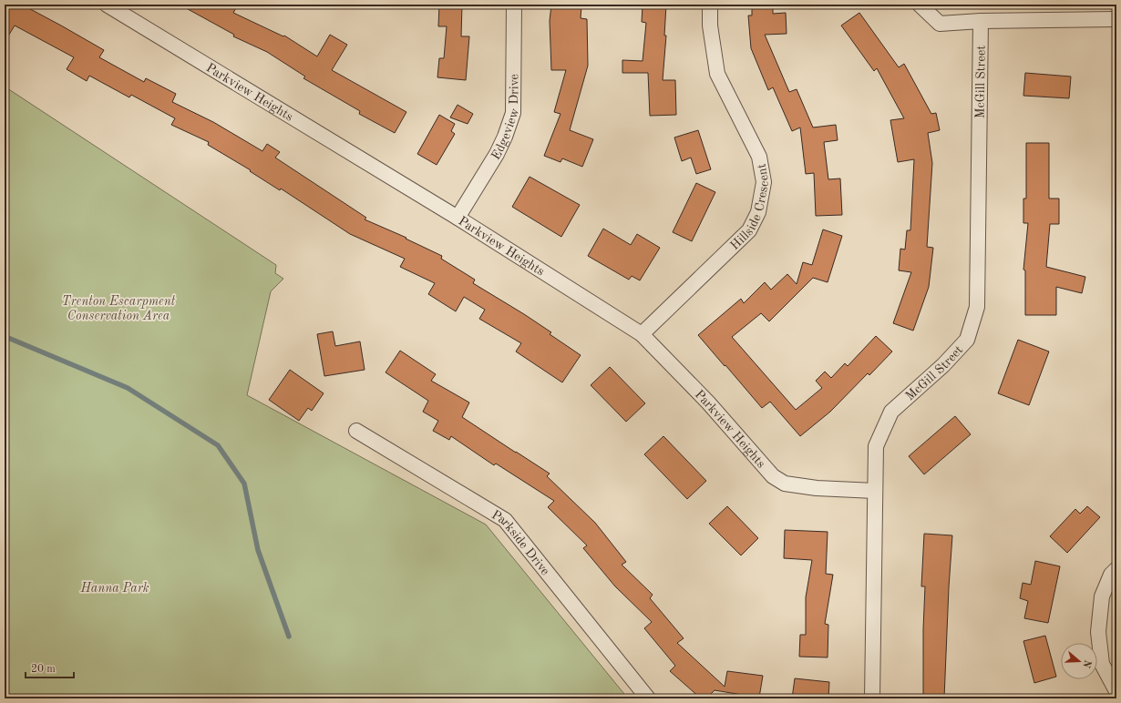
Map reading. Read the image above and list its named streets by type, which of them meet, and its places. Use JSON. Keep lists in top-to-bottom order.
{
  "streets": {
    "street": [
      "McGill Street",
      "Parkview Heights",
      "Edgeview Drive",
      "Hillside Crescent",
      "Parkside Drive"
    ]
  },
  "crossings": [
    ["McGill Street", "Parkview Heights"],
    ["Parkview Heights", "Edgeview Drive"],
    ["Parkview Heights", "Hillside Crescent"]
  ],
  "parks": ["Trenton Escarpment Conservation Area", "Hanna Park"],
  "scale_bar": "20 m",
  "north": "right"
}
